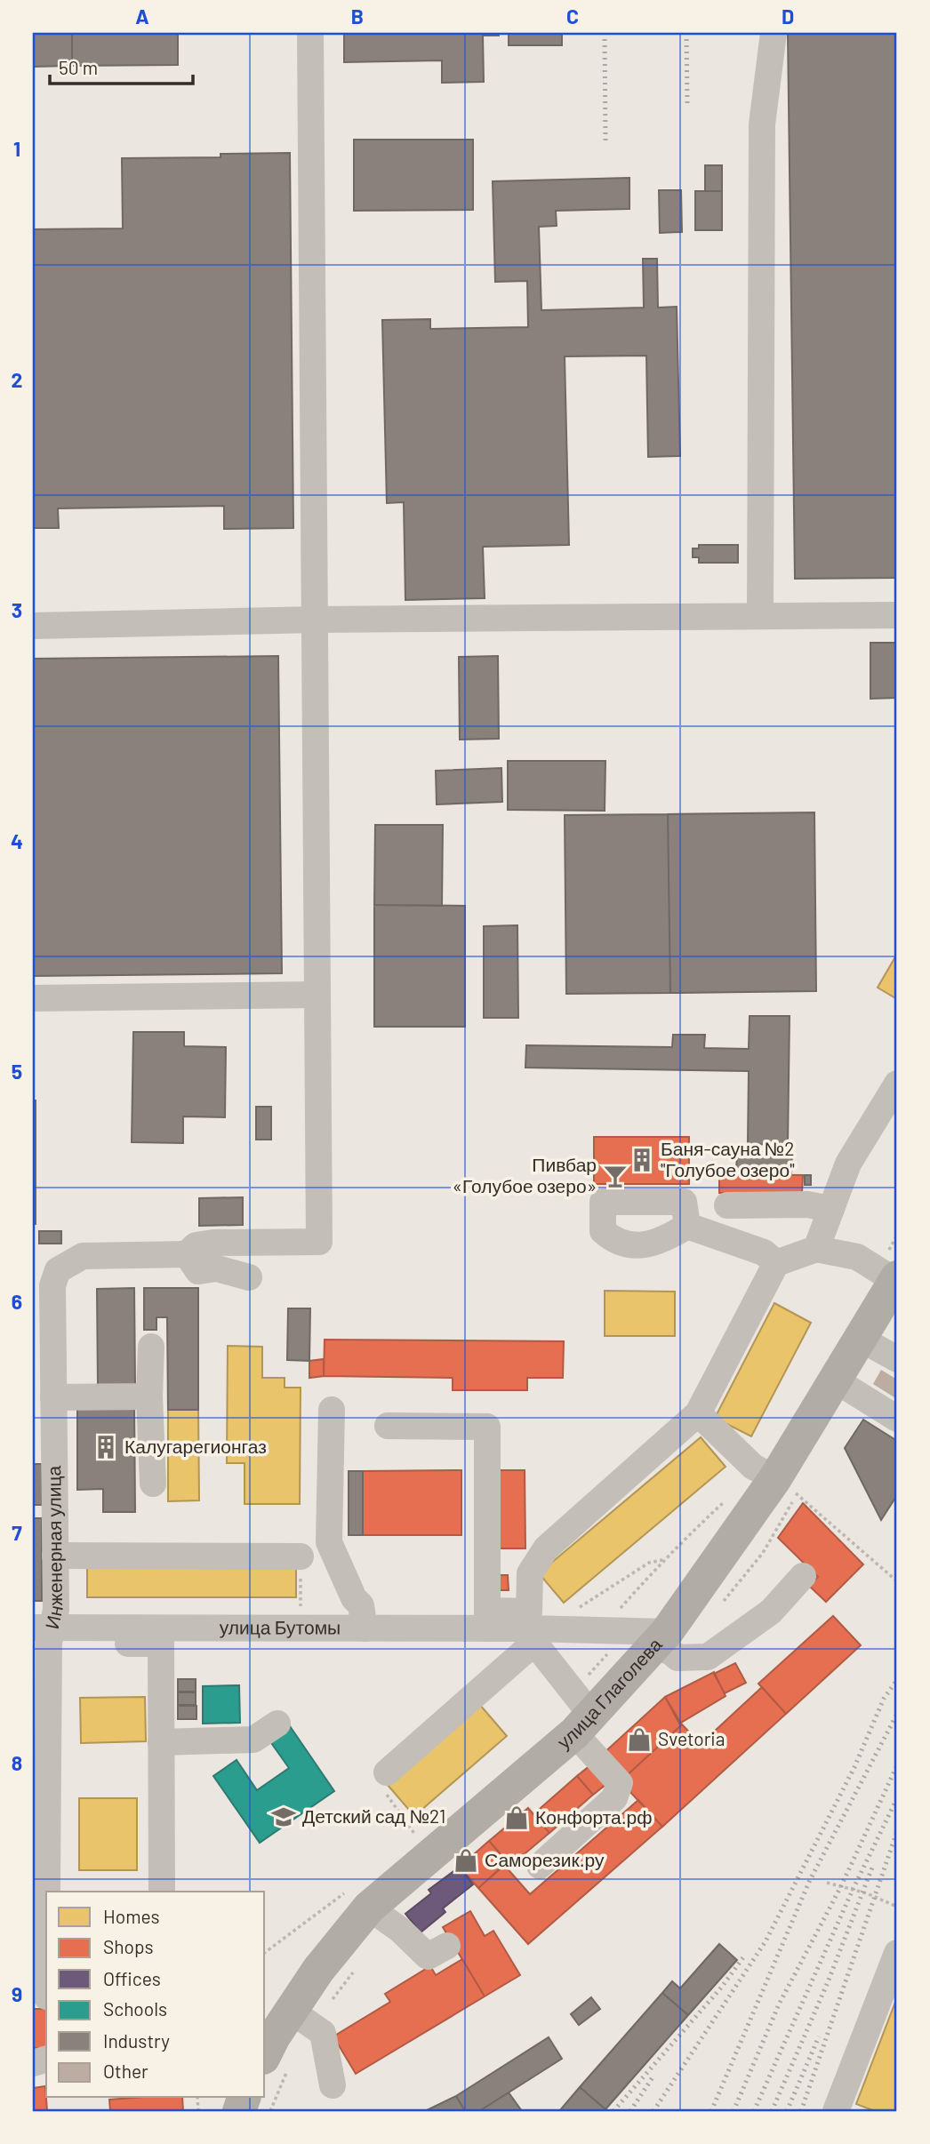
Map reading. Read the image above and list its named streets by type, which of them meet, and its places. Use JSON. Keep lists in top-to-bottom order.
{
  "streets": {
    "main road": ["улица Глаголева"],
    "street": ["Инженерная улица", "улица Бутомы"]
  },
  "crossings": [
    ["Инженерная улица", "улица Бутомы"],
    ["улица Бутомы", "улица Глаголева"]
  ],
  "places": {
    "building": ["Баня-сауна №2 \"Голубое озеро\"", "Калугарегионгаз"],
    "bar": ["Пивбар «Голубое озеро»"],
    "shop": ["Svetoria", "Конфорта.рф", "Саморезик.ру"],
    "school or university": ["Детский сад №21"]
  },
  "legend": [
    "Homes",
    "Shops",
    "Offices",
    "Schools",
    "Industry",
    "Other"
  ],
  "scale_bar": "50 m",
  "grid": {
    "columns": [
      "A",
      "B",
      "C",
      "D"
    ],
    "rows": [
      "1",
      "2",
      "3",
      "4",
      "5",
      "6",
      "7",
      "8",
      "9"
    ]
  }
}
